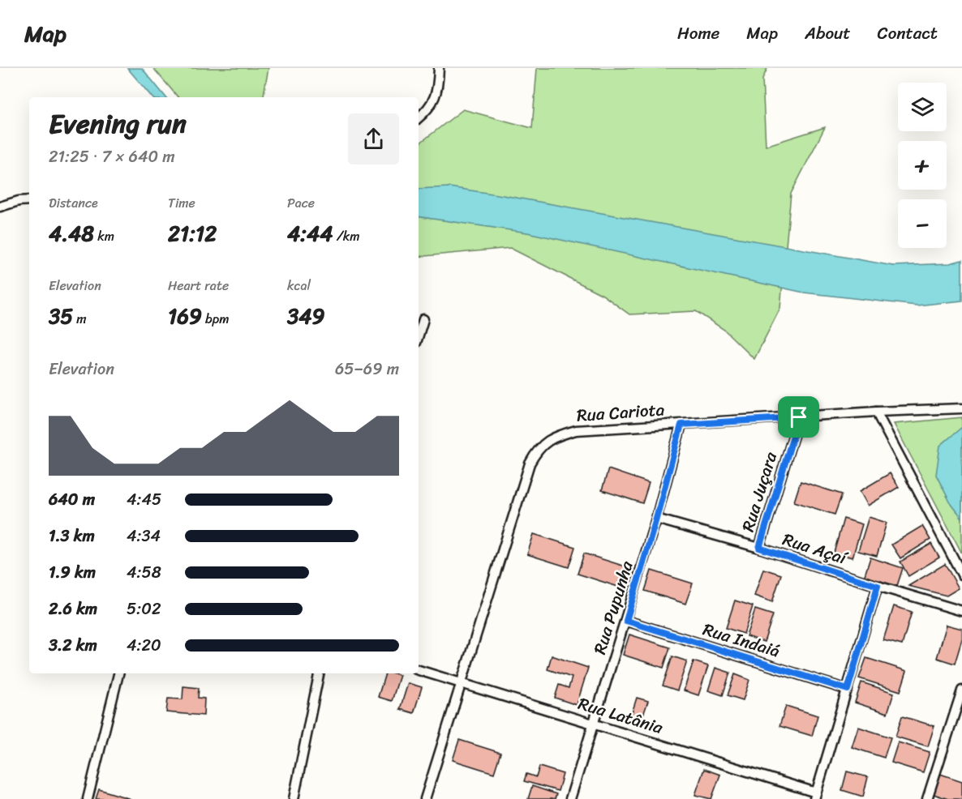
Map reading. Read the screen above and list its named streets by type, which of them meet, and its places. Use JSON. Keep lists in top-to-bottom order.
{
  "streets": {
    "street": [
      "Rua Cariota",
      "Rua Juçara",
      "Rua Açaí",
      "Rua Pupunha",
      "Rua Indaiá",
      "Rua Latânia"
    ]
  },
  "crossings": [
    ["Rua Cariota", "Rua Juçara"],
    ["Rua Cariota", "Rua Pupunha"],
    ["Rua Cariota", "Rua Latânia"],
    ["Rua Juçara", "Rua Açaí"],
    ["Rua Açaí", "Rua Pupunha"],
    ["Rua Pupunha", "Rua Indaiá"],
    ["Rua Pupunha", "Rua Latânia"]
  ],
  "page": {
    "header": "Map",
    "nav": [
      "Home",
      "Map",
      "About",
      "Contact"
    ],
    "map_buttons": ["+", "−"],
    "heading": ["Evening run", "21:25 · 7 × 640 m"],
    "stats": [
      ["Distance", "4.48 km"],
      ["Time", "21:12"],
      ["Pace", "4:44 /km"],
      ["Elevation", "35 m"],
      ["Heart rate", "169 bpm"],
      ["kcal", "349"]
    ],
    "chart": ["Elevation", "65–69 m"],
    "list": [
      {
        "name": "640 m",
        "note": "4:45"
      },
      {
        "name": "1.3 km",
        "note": "4:34"
      },
      {
        "name": "1.9 km",
        "note": "4:58"
      },
      {
        "name": "2.6 km",
        "note": "5:02"
      },
      {
        "name": "3.2 km",
        "note": "4:20"
      }
    ]
  }
}
